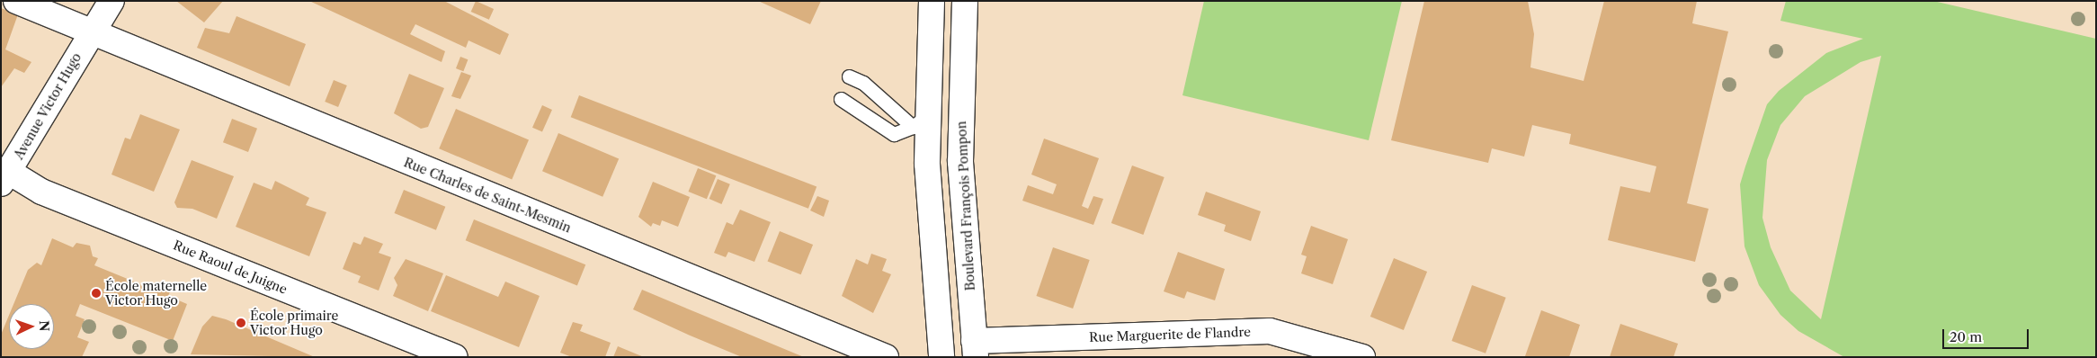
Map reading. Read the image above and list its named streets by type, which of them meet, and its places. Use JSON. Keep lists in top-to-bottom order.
{
  "streets": {
    "street": [
      "Avenue Victor Hugo",
      "Rue Charles de Saint-Mesmin",
      "Boulevard François Pompon",
      "Rue Raoul de Juigne",
      "Rue Marguerite de Flandre"
    ]
  },
  "crossings": [
    ["Avenue Victor Hugo", "Rue Charles de Saint-Mesmin"],
    ["Avenue Victor Hugo", "Rue Raoul de Juigne"],
    ["Boulevard François Pompon", "Rue Marguerite de Flandre"]
  ],
  "places": ["École maternelle Victor Hugo", "École primaire Victor Hugo"],
  "scale_bar": "20 m",
  "north": "right"
}
